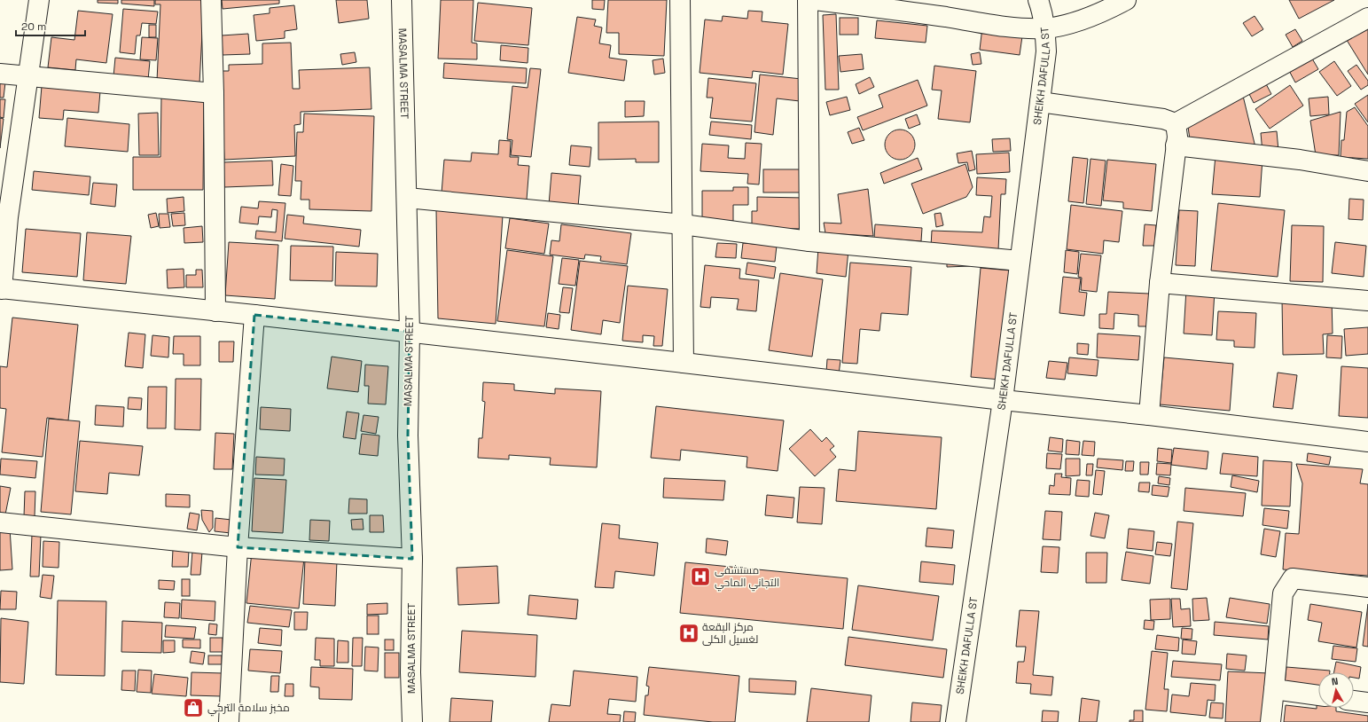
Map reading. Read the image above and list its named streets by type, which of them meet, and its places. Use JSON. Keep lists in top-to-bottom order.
{
  "streets": {
    "street": ["MASALMA STREET", "SHEIKH DAFULLA ST"]
  },
  "places": {
    "hospital": ["مستشفى التجاني الماحي", "مركز البقعة لغسيل الكلى"],
    "shop": ["مخبز سلامة التركي"]
  },
  "scale_bar": "20 m",
  "north": "top"
}
